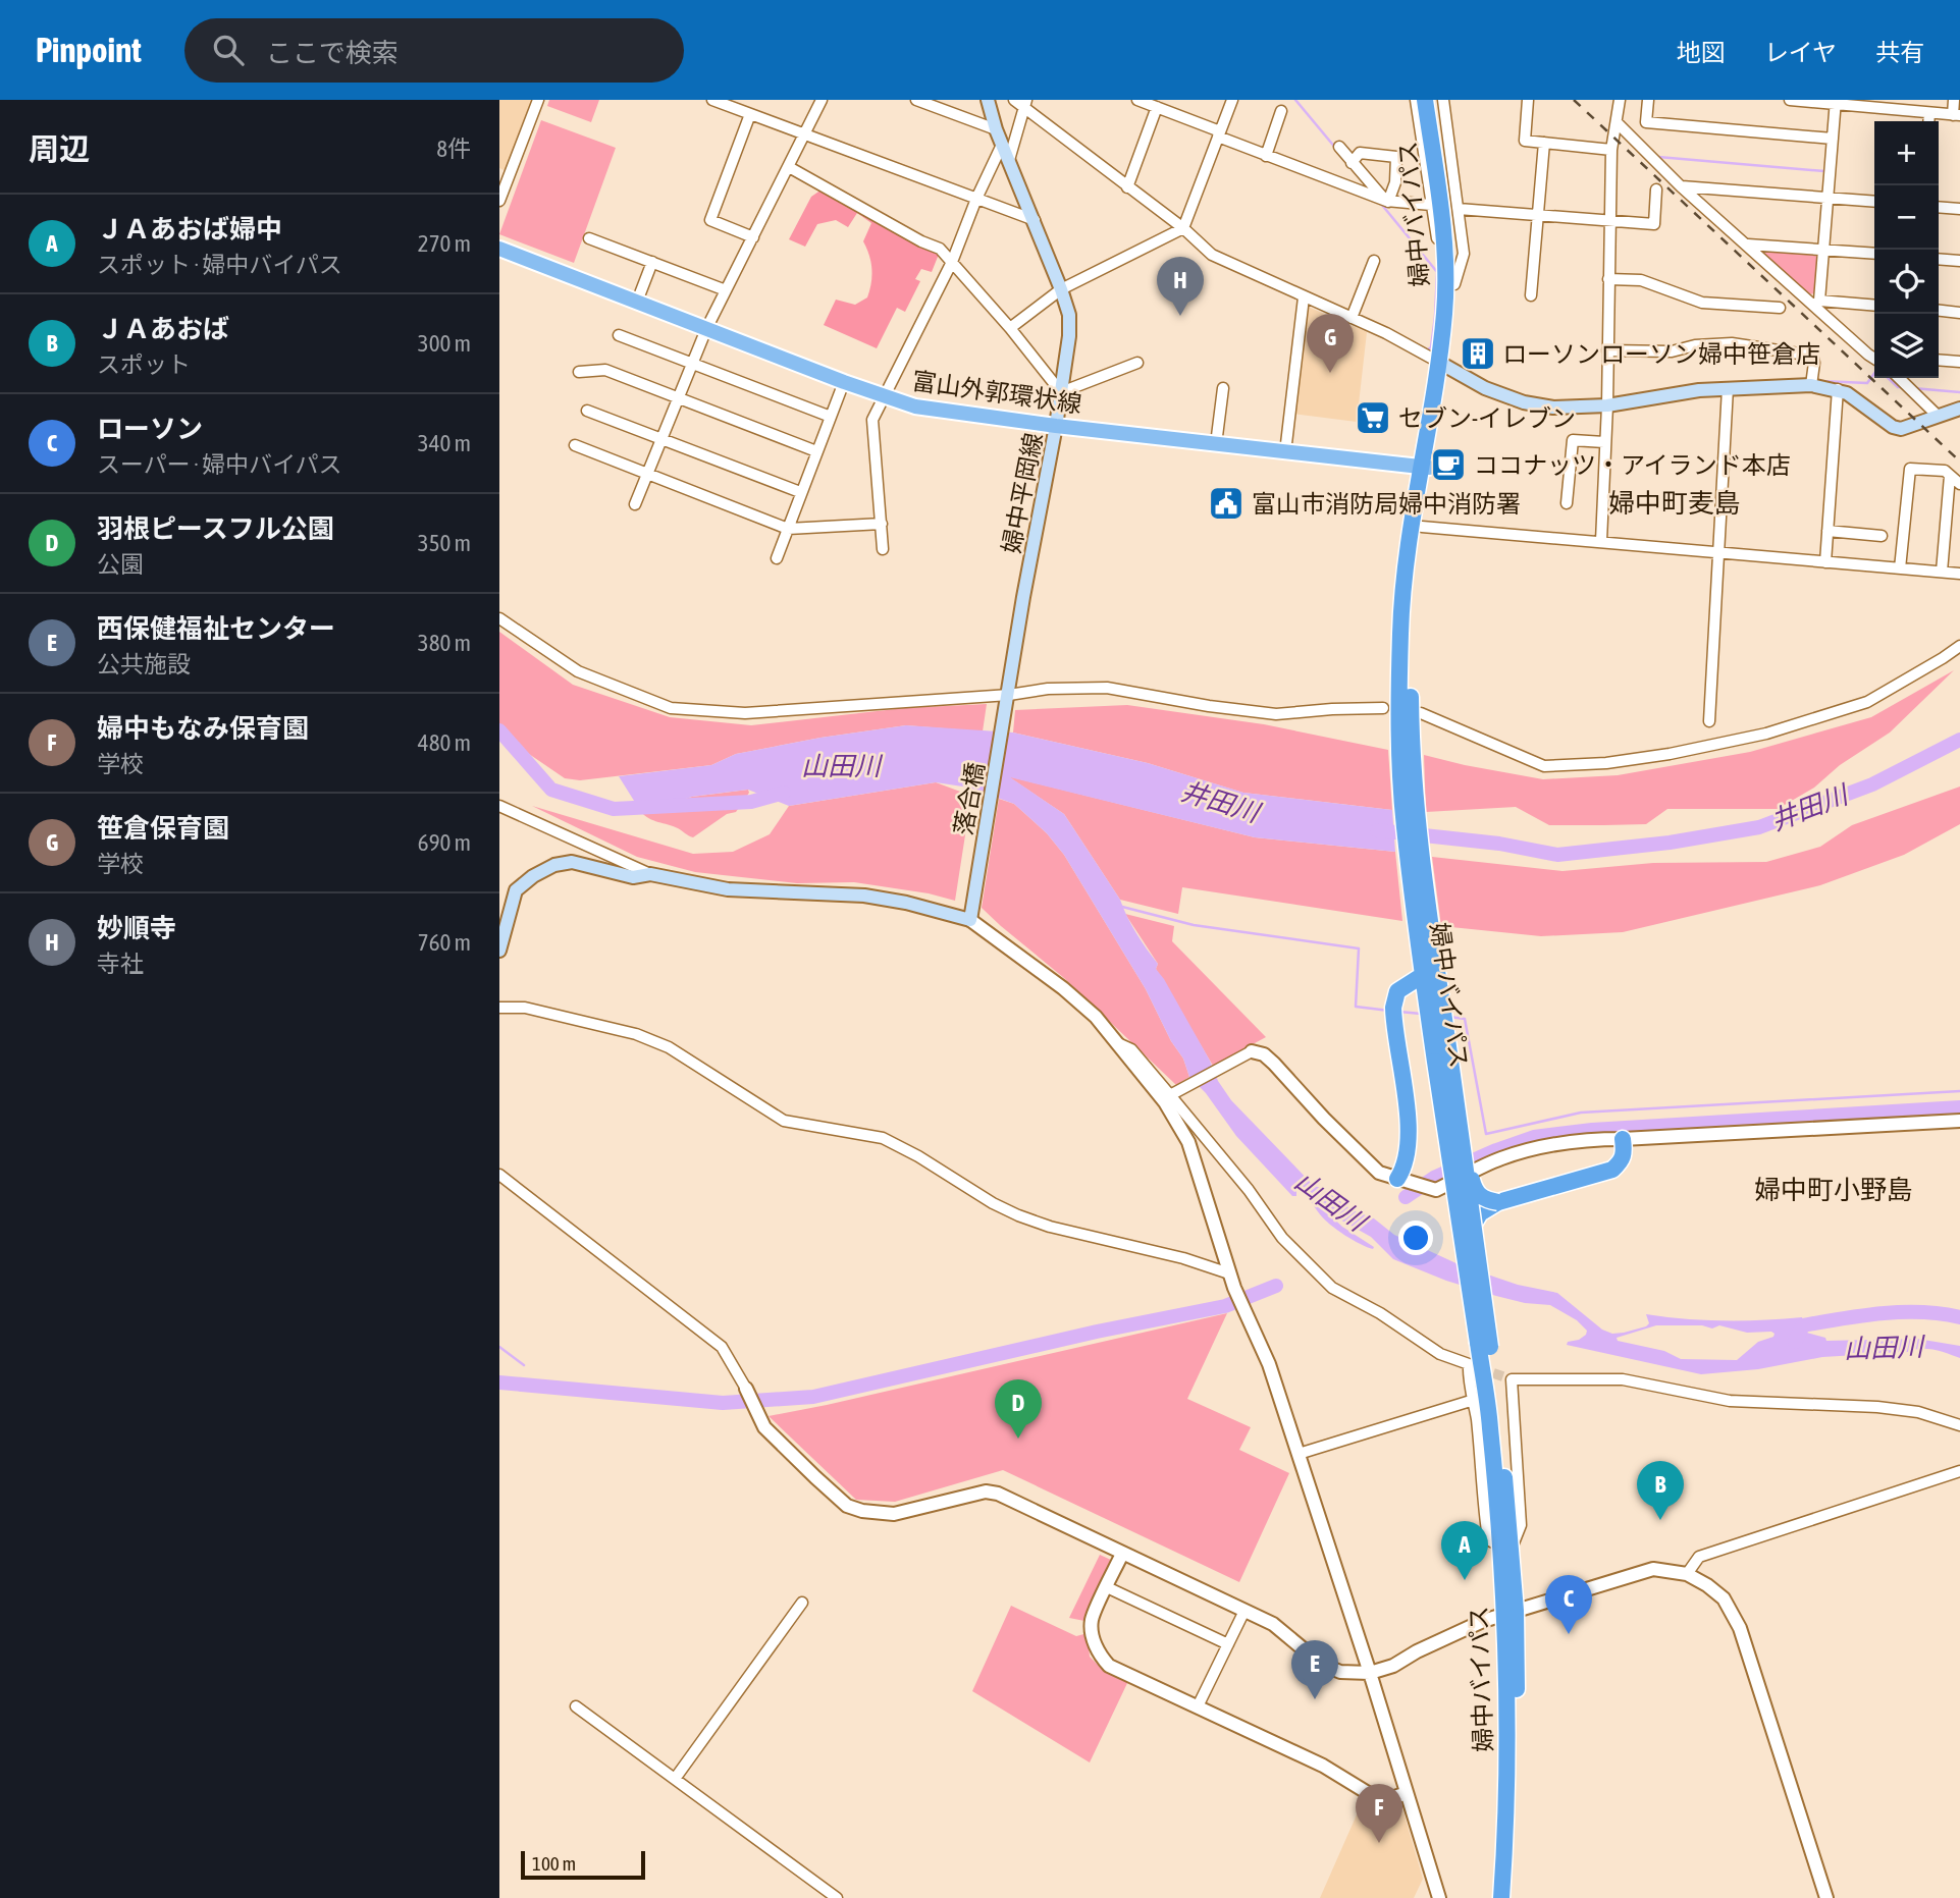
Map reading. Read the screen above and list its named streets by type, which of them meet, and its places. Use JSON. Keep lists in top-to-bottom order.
{
  "streets": {
    "highway": ["婦中バイパス"],
    "main road": ["富山外郭環状線", "婦中平岡線", "落合橋"]
  },
  "crossings": [
    ["婦中バイパス", "富山外郭環状線"],
    ["富山外郭環状線", "婦中平岡線"],
    ["婦中平岡線", "落合橋"]
  ],
  "districts": ["婦中町麦島", "婦中町小野島"],
  "water": ["山田川", "井田川"],
  "places": {
    "building": ["ローソンローソン婦中笹倉店"],
    "supermarket": ["セブン-イレブン"],
    "cafe": ["ココナッツ・アイランド本店"],
    "public building": ["富山市消防局婦中消防署"]
  },
  "scale_bar": "100 m",
  "page": {
    "header": "Pinpoint",
    "search": "ここで検索",
    "nav": ["地図", "レイヤ", "共有"],
    "heading": ["周辺", "8件"],
    "map_buttons": ["+", "−"],
    "list": [
      {
        "mark": "A",
        "name": "ＪＡあおば婦中",
        "note": "スポット · 婦中バイパス",
        "value": "270 m"
      },
      {
        "mark": "B",
        "name": "ＪＡあおば",
        "note": "スポット",
        "value": "300 m"
      },
      {
        "mark": "C",
        "name": "ローソン",
        "note": "スーパー · 婦中バイパス",
        "value": "340 m"
      },
      {
        "mark": "D",
        "name": "羽根ピースフル公園",
        "note": "公園",
        "value": "350 m"
      },
      {
        "mark": "E",
        "name": "西保健福祉センター",
        "note": "公共施設",
        "value": "380 m"
      },
      {
        "mark": "F",
        "name": "婦中もなみ保育園",
        "note": "学校",
        "value": "480 m"
      },
      {
        "mark": "G",
        "name": "笹倉保育園",
        "note": "学校",
        "value": "690 m"
      },
      {
        "mark": "H",
        "name": "妙順寺",
        "note": "寺社",
        "value": "760 m"
      }
    ],
    "pins": [
      "H",
      "G",
      "D",
      "B",
      "A",
      "C",
      "E",
      "F"
    ],
    "scale": "100 m"
  }
}
